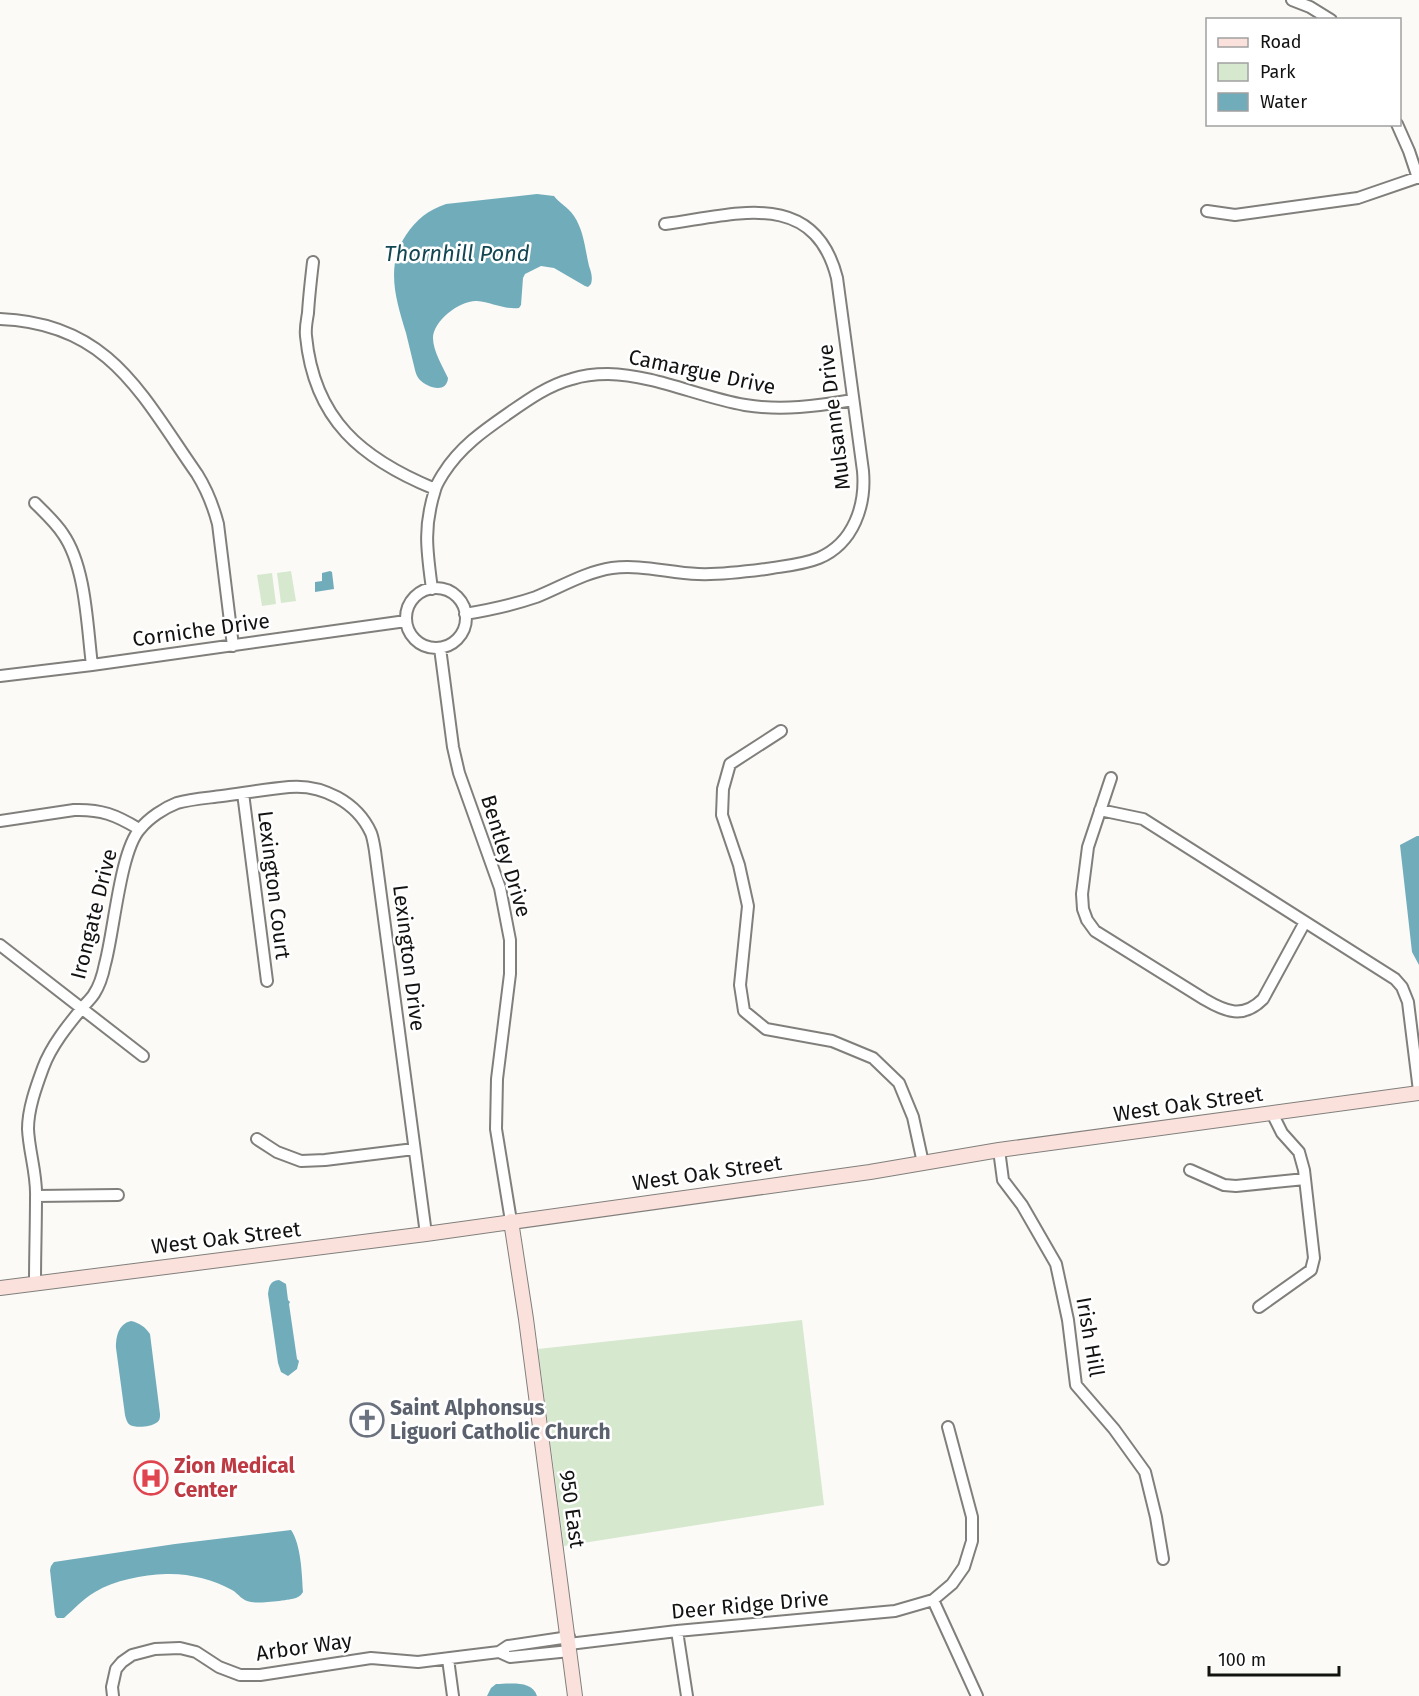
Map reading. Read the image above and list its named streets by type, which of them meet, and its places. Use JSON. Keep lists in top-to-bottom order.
{
  "streets": {
    "main road": ["West Oak Street", "950 East"],
    "street": [
      "Camargue Drive",
      "Mulsanne Drive",
      "Corniche Drive",
      "Bentley Drive",
      "Lexington Court",
      "Irongate Drive",
      "Lexington Drive",
      "Irish Hill",
      "Deer Ridge Drive",
      "Arbor Way"
    ]
  },
  "crossings": [
    ["Camargue Drive", "Mulsanne Drive"],
    ["Camargue Drive", "Corniche Drive"],
    ["Camargue Drive", "Bentley Drive"],
    ["Mulsanne Drive", "Corniche Drive"],
    ["Mulsanne Drive", "Bentley Drive"],
    ["Corniche Drive", "Bentley Drive"],
    ["Bentley Drive", "West Oak Street"],
    ["Bentley Drive", "950 East"],
    ["Lexington Court", "Irongate Drive"],
    ["Lexington Court", "Lexington Drive"],
    ["Irongate Drive", "Lexington Drive"],
    ["Irongate Drive", "West Oak Street"],
    ["Lexington Drive", "West Oak Street"],
    ["West Oak Street", "Irish Hill"],
    ["West Oak Street", "950 East"],
    ["950 East", "Deer Ridge Drive"],
    ["950 East", "Arbor Way"],
    ["Deer Ridge Drive", "Arbor Way"]
  ],
  "water": ["Thornhill Pond"],
  "places": {
    "church": ["Saint Alphonsus Liguori Catholic Church"],
    "hospital": ["Zion Medical Center"]
  },
  "legend": ["Road", "Park", "Water"],
  "scale_bar": "100 m"
}
